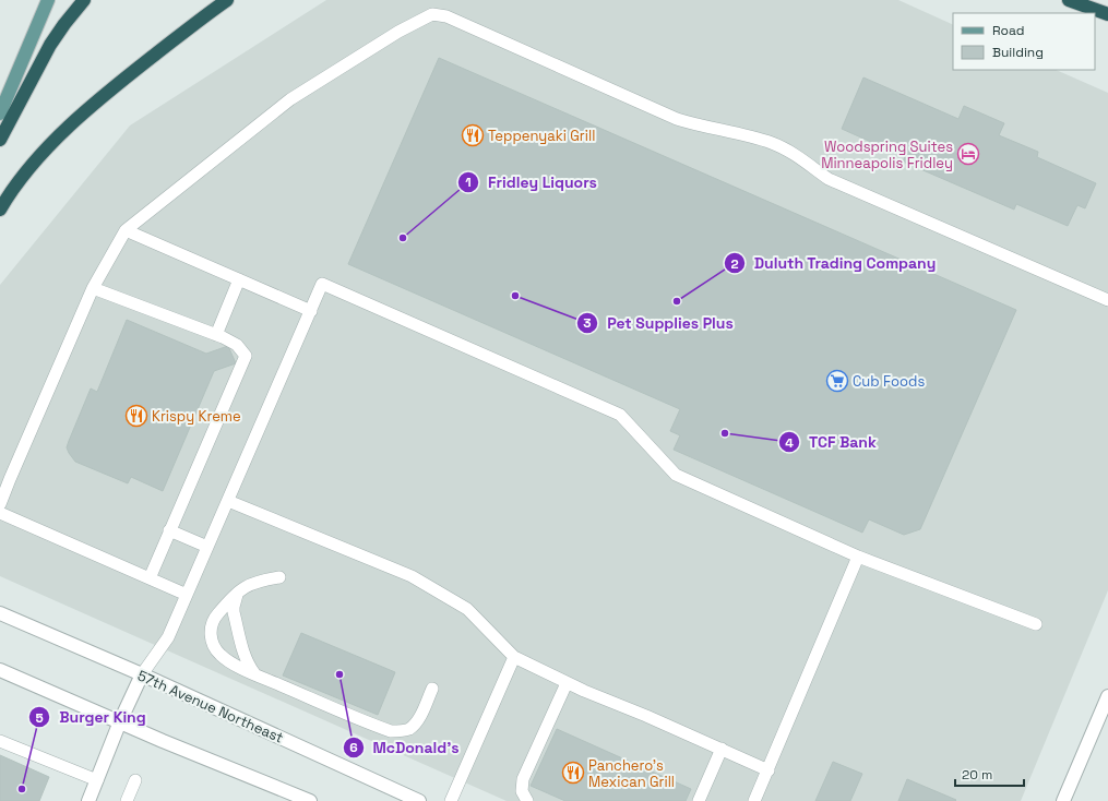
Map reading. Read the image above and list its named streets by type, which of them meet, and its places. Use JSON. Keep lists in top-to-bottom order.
{
  "streets": {
    "street": ["57th Avenue Northeast"]
  },
  "places": {
    "restaurant": ["Teppenyaki Grill", "Krispy Kreme", "Panchero's Mexican Grill"],
    "hotel": ["Woodspring Suites Minneapolis Fridley"],
    "other": [
      "Fridley Liquors",
      "Pet Supplies Plus",
      "Duluth Trading Company",
      "TCF Bank",
      "McDonald's",
      "Burger King"
    ],
    "supermarket": ["Cub Foods"]
  },
  "legend": ["Road", "Building"],
  "scale_bar": "20 m"
}
